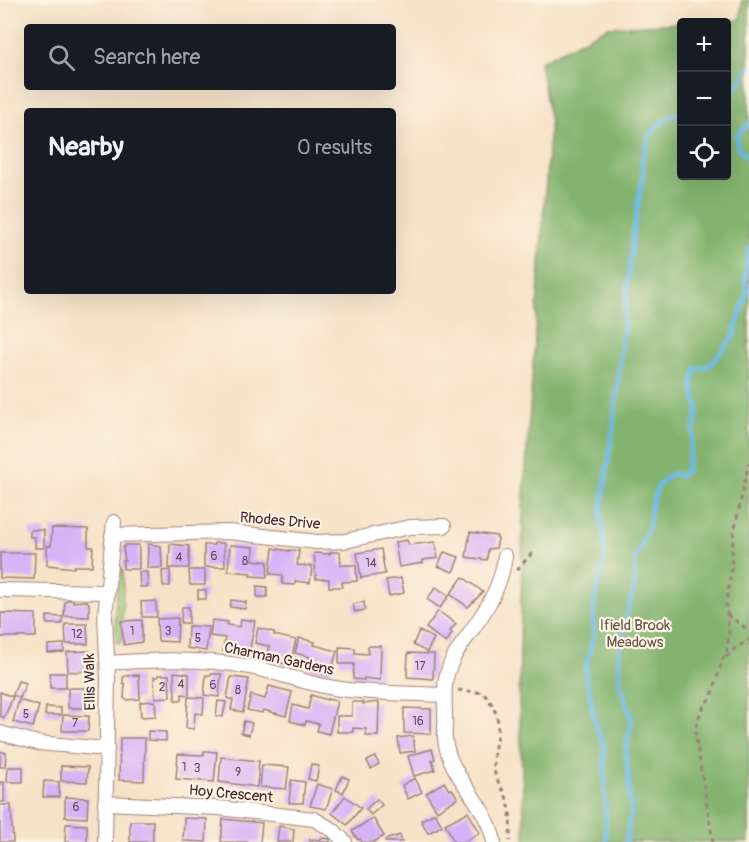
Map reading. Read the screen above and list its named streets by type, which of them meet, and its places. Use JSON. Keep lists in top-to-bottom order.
{
  "streets": {
    "street": [
      "Rhodes Drive",
      "Charman Gardens",
      "Ellis Walk",
      "Hoy Crescent"
    ]
  },
  "crossings": [
    ["Rhodes Drive", "Ellis Walk"],
    ["Charman Gardens", "Ellis Walk"],
    ["Ellis Walk", "Hoy Crescent"]
  ],
  "parks": ["Ifield Brook Meadows"],
  "house_numbers": [
    "6",
    "4",
    "8",
    "14",
    "1",
    "3",
    "12",
    "5",
    "17",
    "4",
    "6",
    "2",
    "8",
    "5",
    "16",
    "7",
    "1",
    "3",
    "9",
    "6"
  ],
  "page": {
    "map_buttons": ["+", "−"],
    "search": "Search here",
    "heading": ["Nearby", "0 results"]
  }
}
